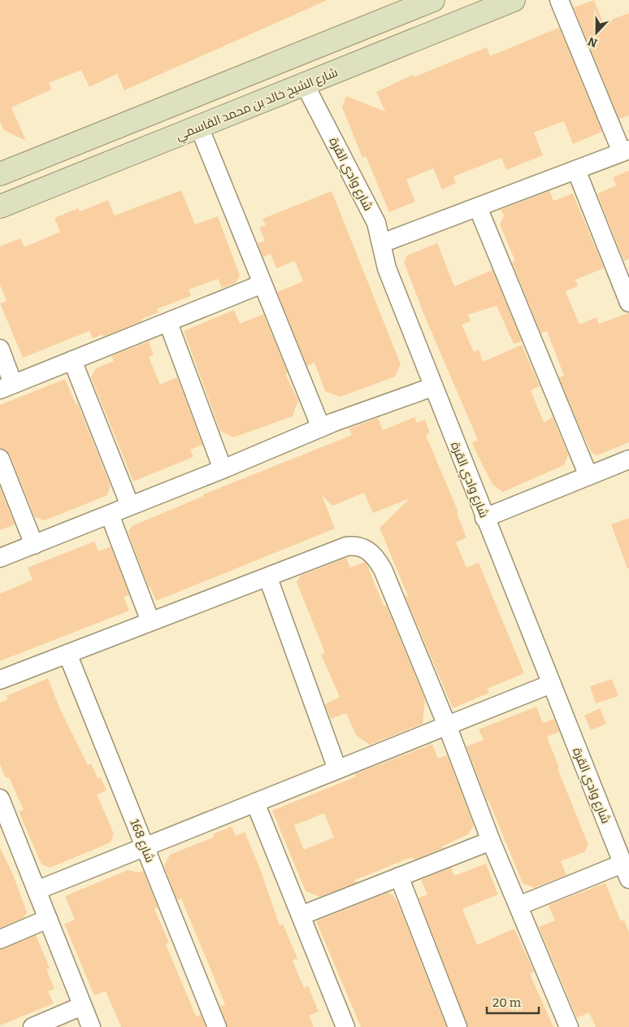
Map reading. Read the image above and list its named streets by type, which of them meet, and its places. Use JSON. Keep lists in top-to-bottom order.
{
  "streets": {
    "main road": ["شارع الشيخ خالد بن محمد القاسمي"],
    "street": ["شارع وادي القرة", "شارع 168"]
  },
  "crossings": [
    ["شارع الشيخ خالد بن محمد القاسمي", "شارع وادي القرة"]
  ],
  "scale_bar": "20 m",
  "north": "bottom"
}
